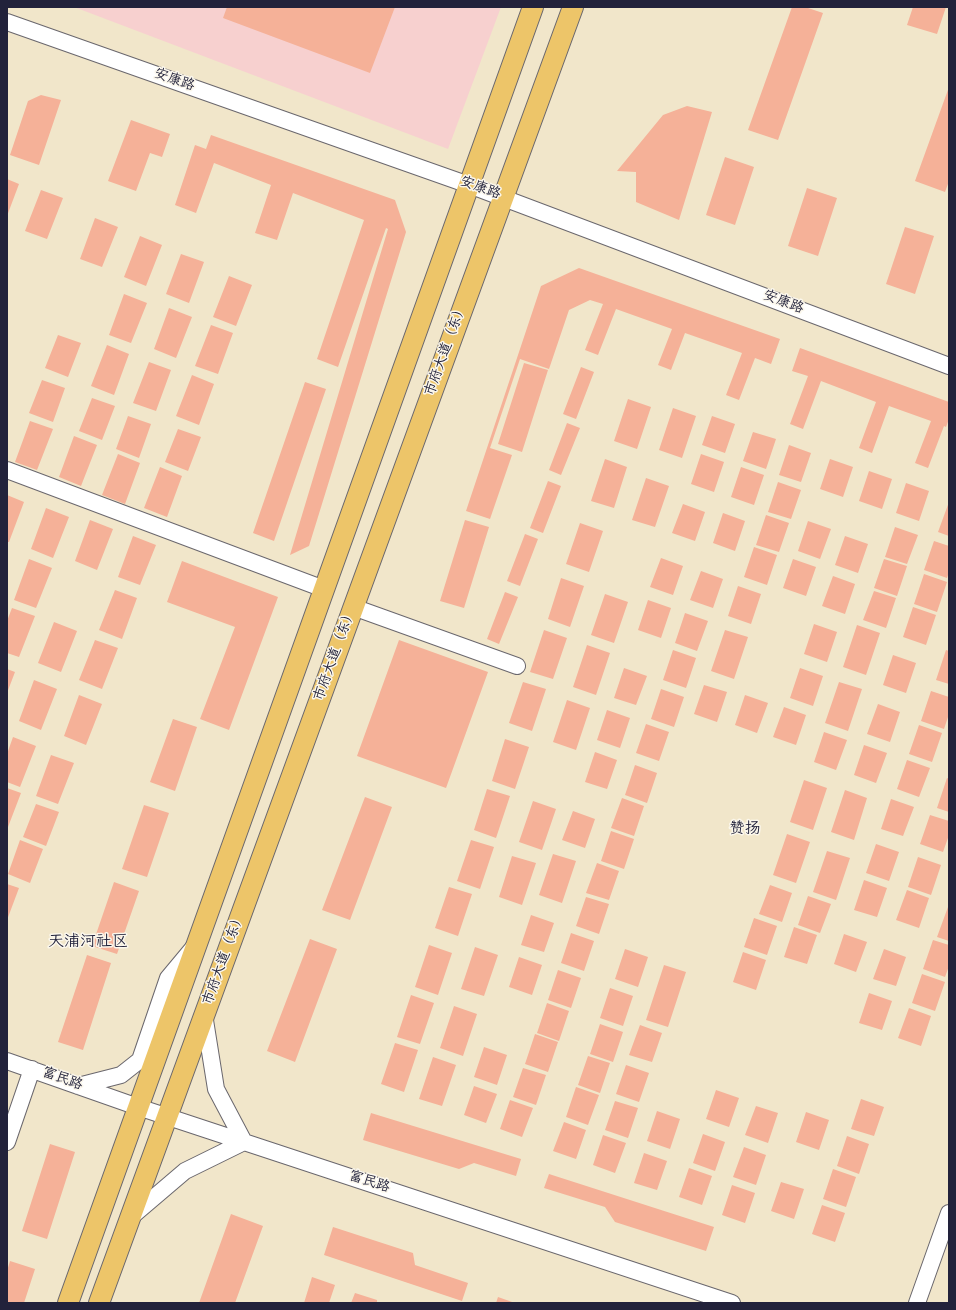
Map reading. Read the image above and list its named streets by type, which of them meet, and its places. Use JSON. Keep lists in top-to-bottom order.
{
  "streets": {
    "main road": ["市府大道（东）"],
    "street": ["安康路", "富民路"]
  },
  "crossings": [
    ["安康路", "市府大道（东）"],
    ["市府大道（东）", "富民路"]
  ],
  "districts": ["赞扬", "天浦河社区"]
}
